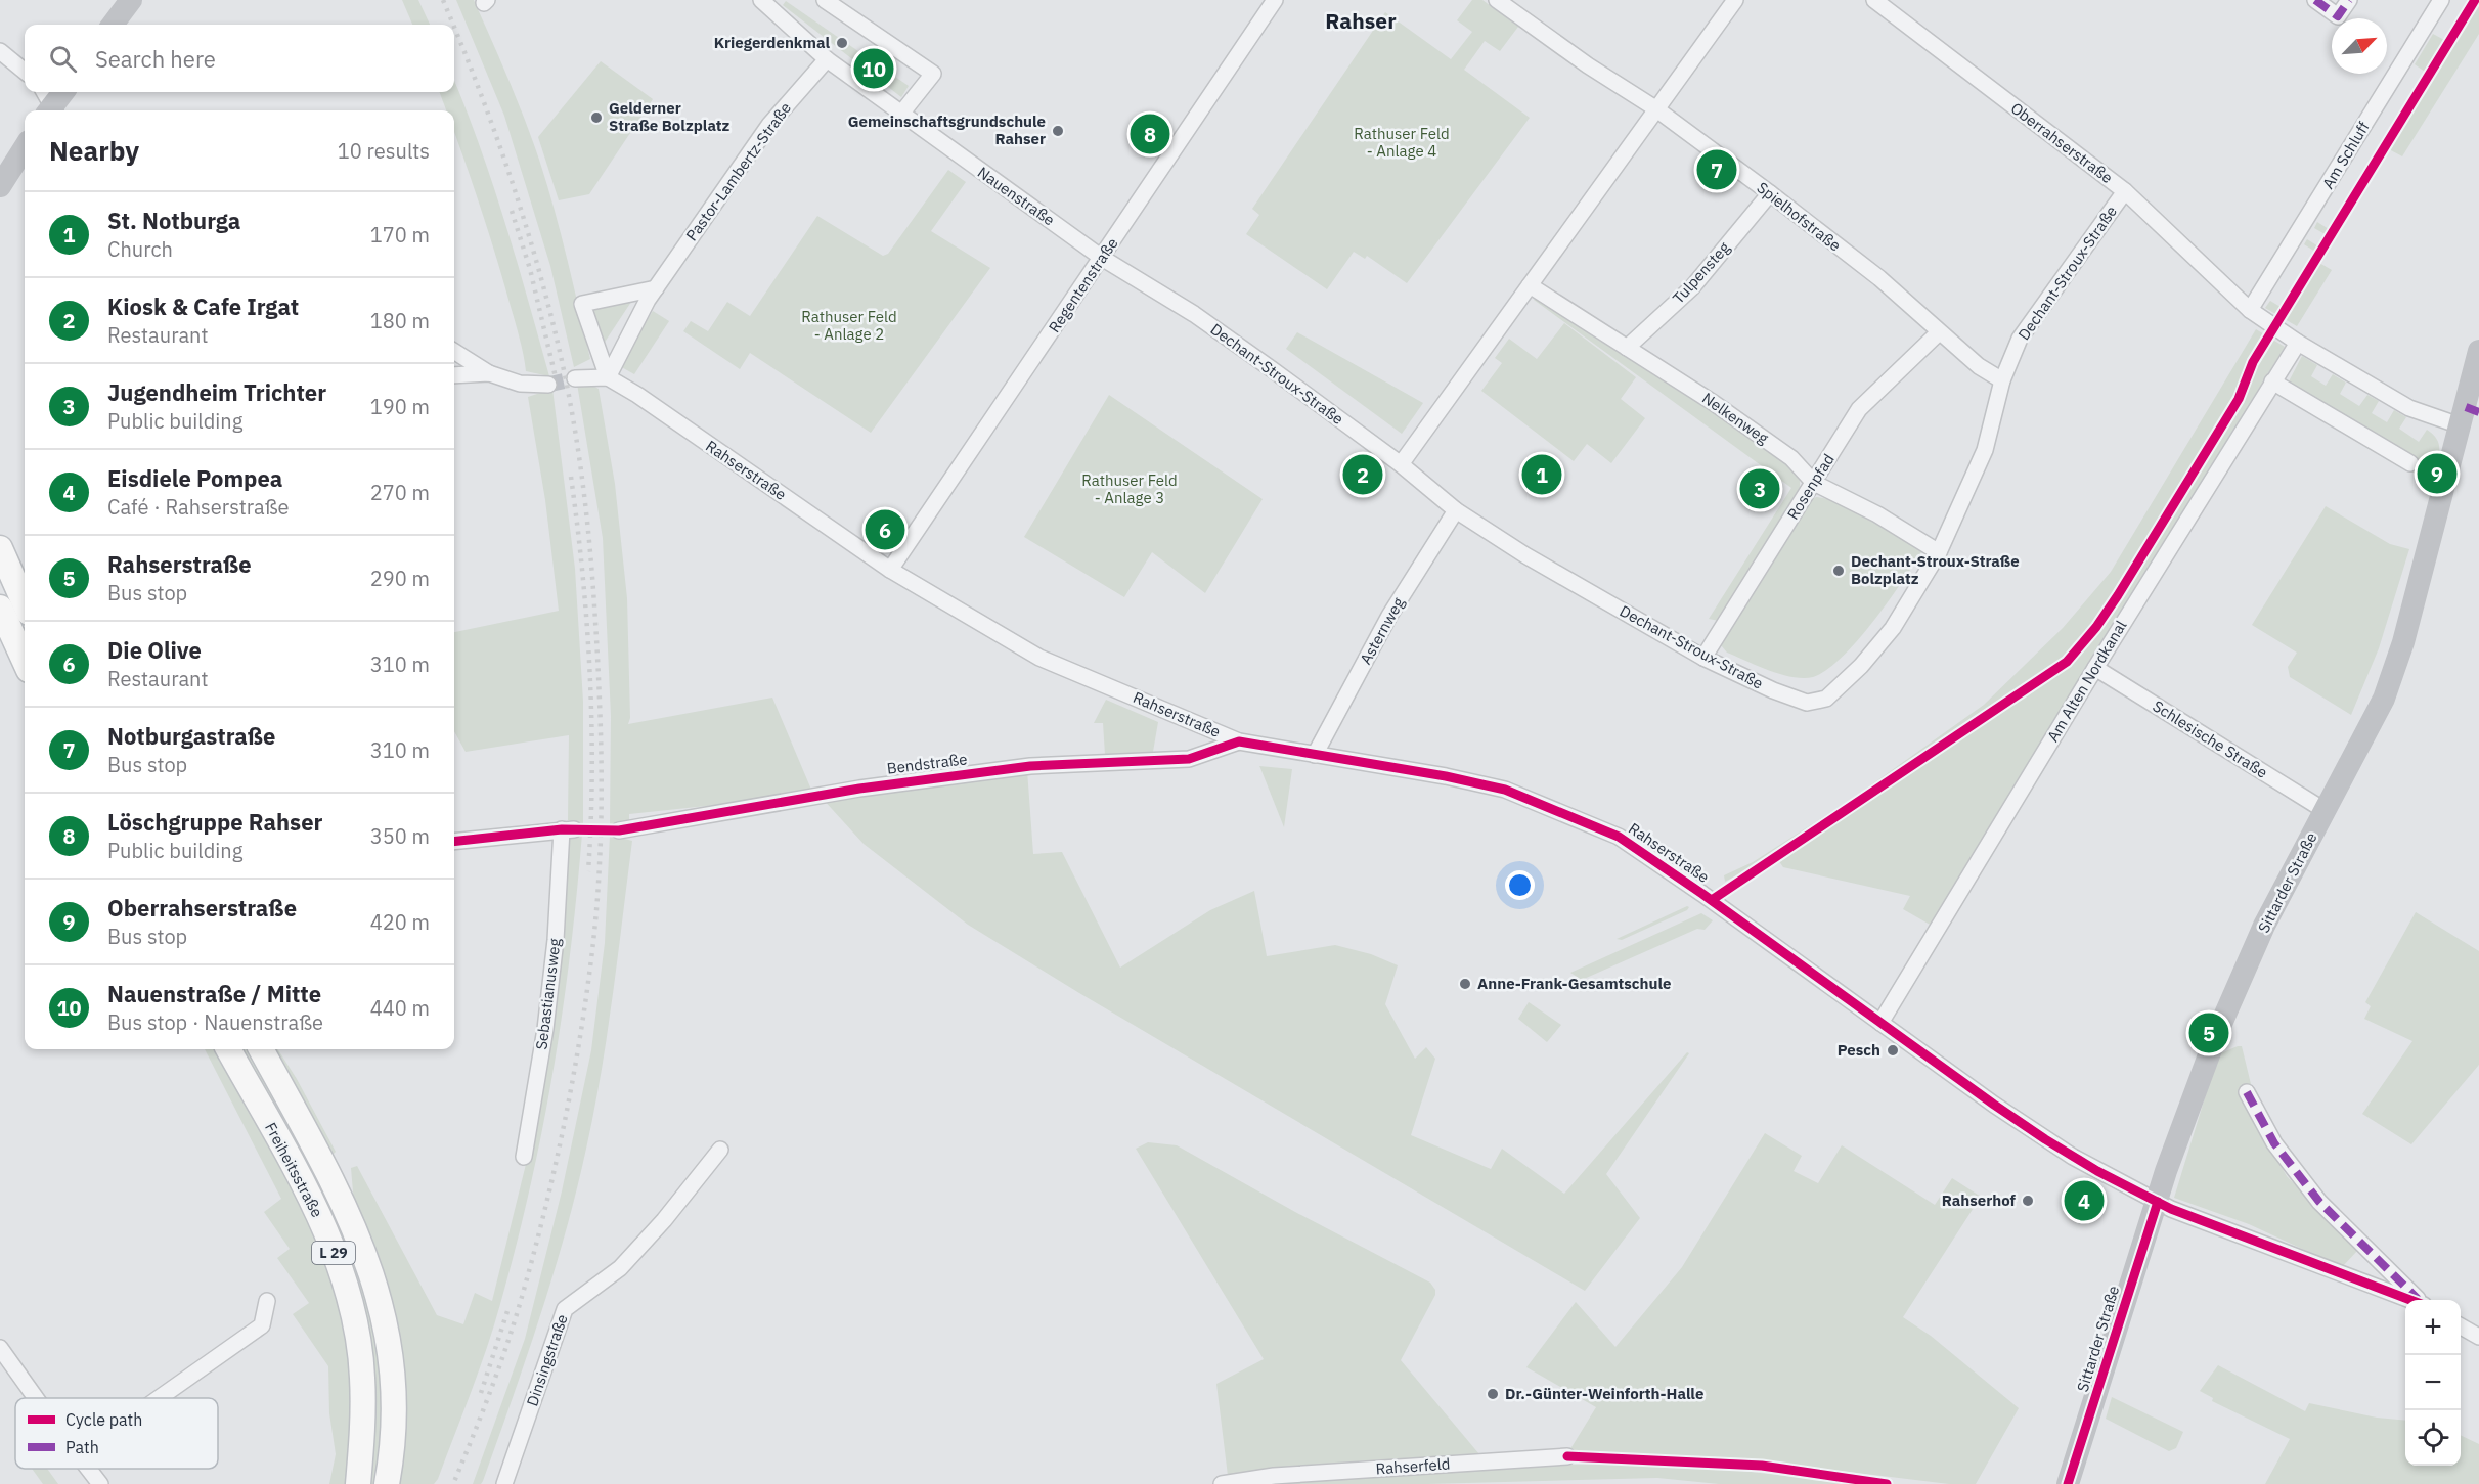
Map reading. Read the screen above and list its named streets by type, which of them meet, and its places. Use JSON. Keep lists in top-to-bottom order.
{
  "streets": {
    "main road": ["Freiheitsstraße", "L 29"],
    "street": [
      "Oberrahserstraße",
      "Am Schluff",
      "Pastor-Lambertz-Straße",
      "Nauenstraße",
      "Spielhofstraße",
      "Tulpensteg",
      "Dechant-Stroux-Straße",
      "Regentenstraße",
      "Nelkenweg",
      "Rahserstraße",
      "Rosenpfad",
      "Asternweg",
      "Am Alten Nordkanal",
      "Schlesische Straße",
      "Bendstraße",
      "Sittarder Straße",
      "Sebastianusweg",
      "Dinsingstraße",
      "Rahserfeld"
    ]
  },
  "crossings": [
    ["Oberrahserstraße", "Am Schluff"],
    ["Oberrahserstraße", "Dechant-Stroux-Straße"],
    ["Oberrahserstraße", "Am Alten Nordkanal"],
    ["Oberrahserstraße", "Sittarder Straße"],
    ["Pastor-Lambertz-Straße", "Nauenstraße"],
    ["Pastor-Lambertz-Straße", "Rahserstraße"],
    ["Nauenstraße", "Dechant-Stroux-Straße"],
    ["Nauenstraße", "Regentenstraße"],
    ["Spielhofstraße", "Tulpensteg"],
    ["Spielhofstraße", "Dechant-Stroux-Straße"],
    ["Spielhofstraße", "Rosenpfad"],
    ["Tulpensteg", "Nelkenweg"],
    ["Dechant-Stroux-Straße", "Regentenstraße"],
    ["Dechant-Stroux-Straße", "Nelkenweg"],
    ["Dechant-Stroux-Straße", "Rosenpfad"],
    ["Dechant-Stroux-Straße", "Asternweg"],
    ["Regentenstraße", "Rahserstraße"],
    ["Nelkenweg", "Rosenpfad"],
    ["Rahserstraße", "Asternweg"],
    ["Rahserstraße", "Am Alten Nordkanal"],
    ["Rahserstraße", "Bendstraße"],
    ["Rahserstraße", "Sittarder Straße"],
    ["Am Alten Nordkanal", "Schlesische Straße"],
    ["Schlesische Straße", "Sittarder Straße"]
  ],
  "districts": ["Rahser"],
  "parks": ["Rathuser Feld - Anlage 4", "Rathuser Feld - Anlage 2", "Rathuser Feld - Anlage 3"],
  "places": [
    "Kriegerdenkmal",
    "Gelderner Straße Bolzplatz",
    "Gemeinschaftsgrundschule Rahser",
    "Dechant-Stroux-Straße Bolzplatz",
    "Anne-Frank-Gesamtschule",
    "Pesch",
    "Rahserhof",
    "Dr.-Günter-Weinforth-Halle"
  ],
  "legend": ["Cycle path", "Path"],
  "north": "top right",
  "page": {
    "search": "Search here",
    "pins": [
      "10",
      "8",
      "7",
      "9",
      "1",
      "2",
      "3",
      "6",
      "5",
      "4"
    ],
    "heading": ["Nearby", "10 results"],
    "list": [
      {
        "mark": "1",
        "name": "St. Notburga",
        "note": "Church",
        "value": "170 m"
      },
      {
        "mark": "2",
        "name": "Kiosk & Cafe Irgat",
        "note": "Restaurant",
        "value": "180 m"
      },
      {
        "mark": "3",
        "name": "Jugendheim Trichter",
        "note": "Public building",
        "value": "190 m"
      },
      {
        "mark": "4",
        "name": "Eisdiele Pompea",
        "note": "Café · Rahserstraße",
        "value": "270 m"
      },
      {
        "mark": "5",
        "name": "Rahserstraße",
        "note": "Bus stop",
        "value": "290 m"
      },
      {
        "mark": "6",
        "name": "Die Olive",
        "note": "Restaurant",
        "value": "310 m"
      },
      {
        "mark": "7",
        "name": "Notburgastraße",
        "note": "Bus stop",
        "value": "310 m"
      },
      {
        "mark": "8",
        "name": "Löschgruppe Rahser",
        "note": "Public building",
        "value": "350 m"
      },
      {
        "mark": "9",
        "name": "Oberrahserstraße",
        "note": "Bus stop",
        "value": "420 m"
      },
      {
        "mark": "10",
        "name": "Nauenstraße / Mitte",
        "note": "Bus stop · Nauenstraße",
        "value": "440 m"
      }
    ],
    "map_buttons": ["+", "−"]
  }
}
